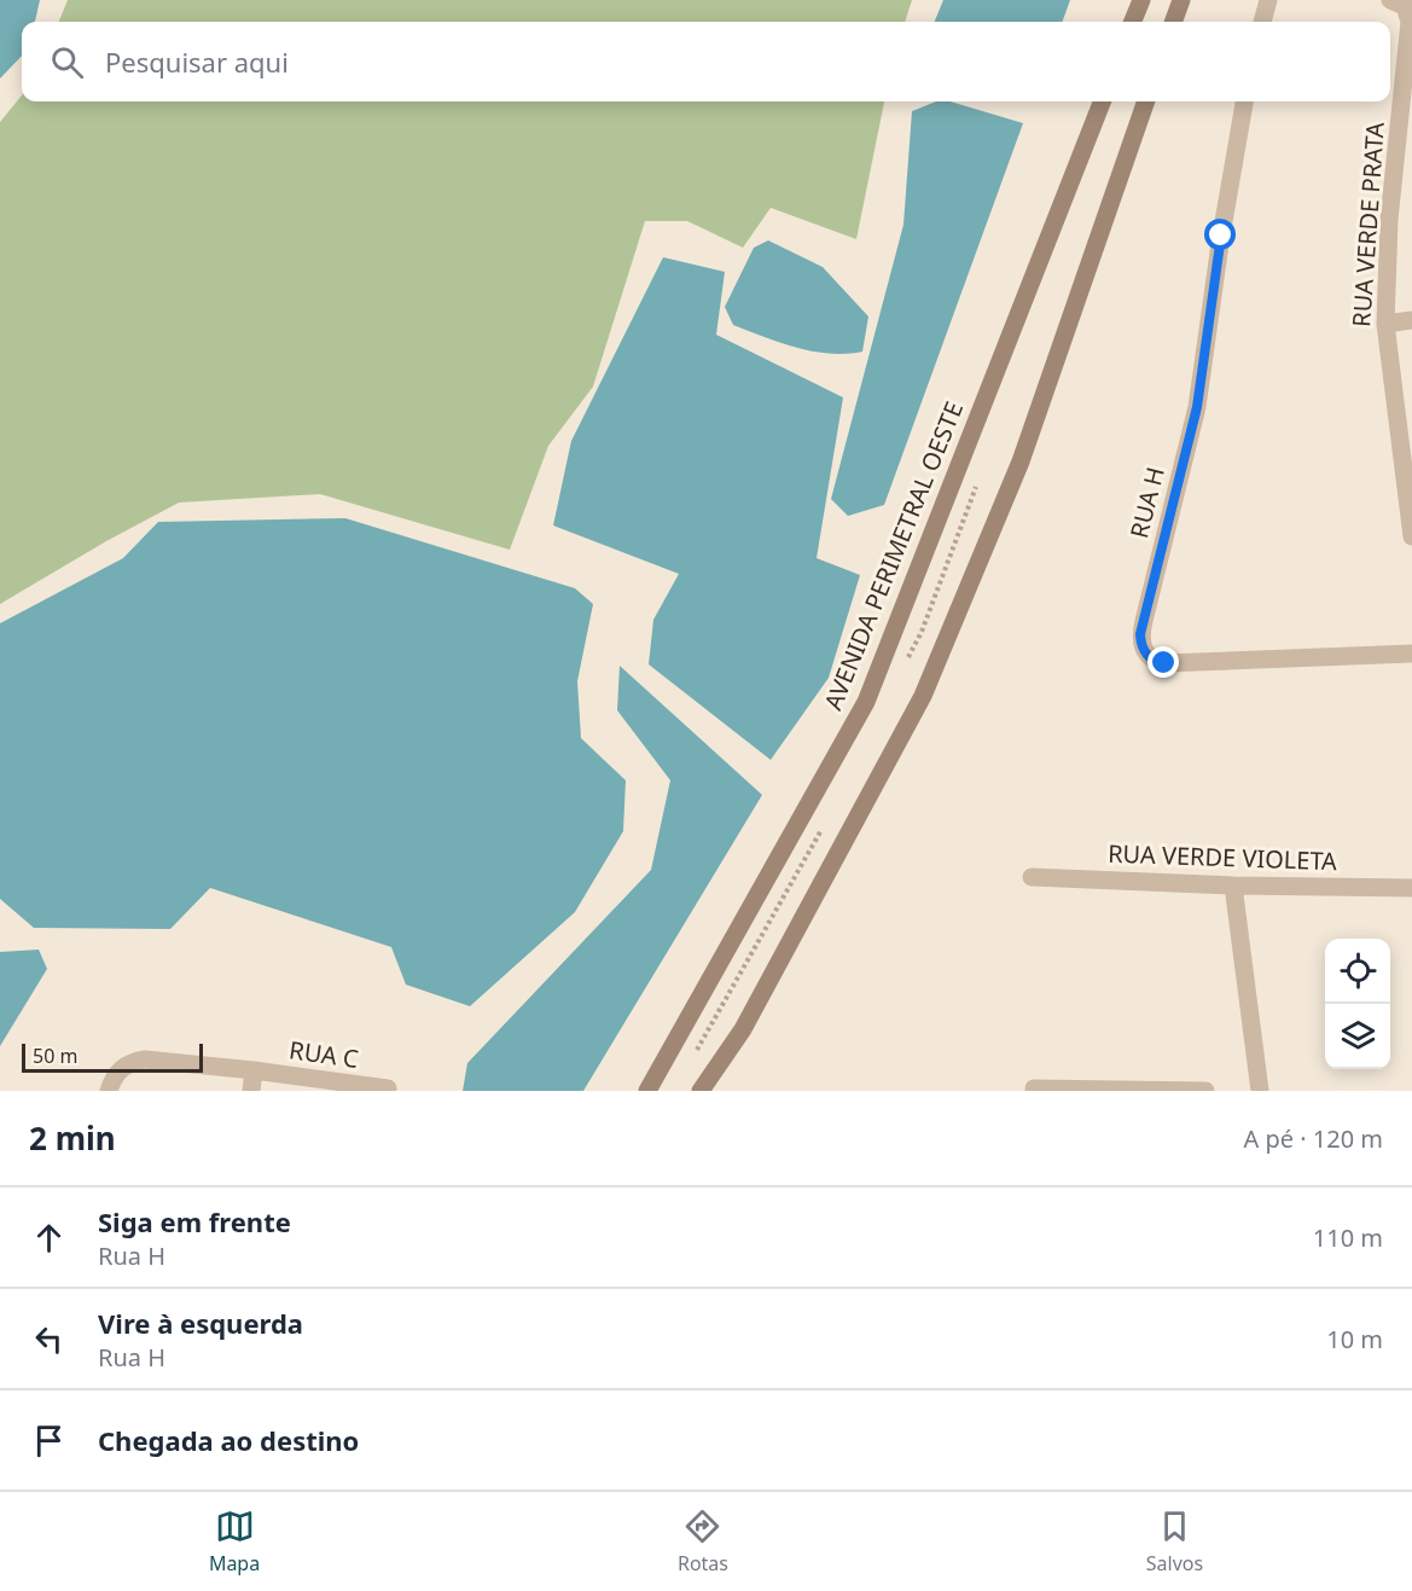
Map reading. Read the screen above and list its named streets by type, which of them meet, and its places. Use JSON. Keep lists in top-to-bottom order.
{
  "streets": {
    "main road": ["AVENIDA PERIMETRAL OESTE"],
    "street": [
      "RUA VERDE PRATA",
      "RUA H",
      "RUA VERDE VIOLETA",
      "RUA C"
    ]
  },
  "scale_bar": "50 m",
  "page": {
    "search": "Pesquisar aqui",
    "scale": "50 m",
    "heading": ["2 min", "A pé · 120 m"],
    "list": [
      ["Siga em frente", "Rua H", "110 m"],
      ["Vire à esquerda", "Rua H", "10 m"],
      "Chegada ao destino"
    ],
    "nav": ["Mapa", "Rotas", "Salvos"]
  }
}
